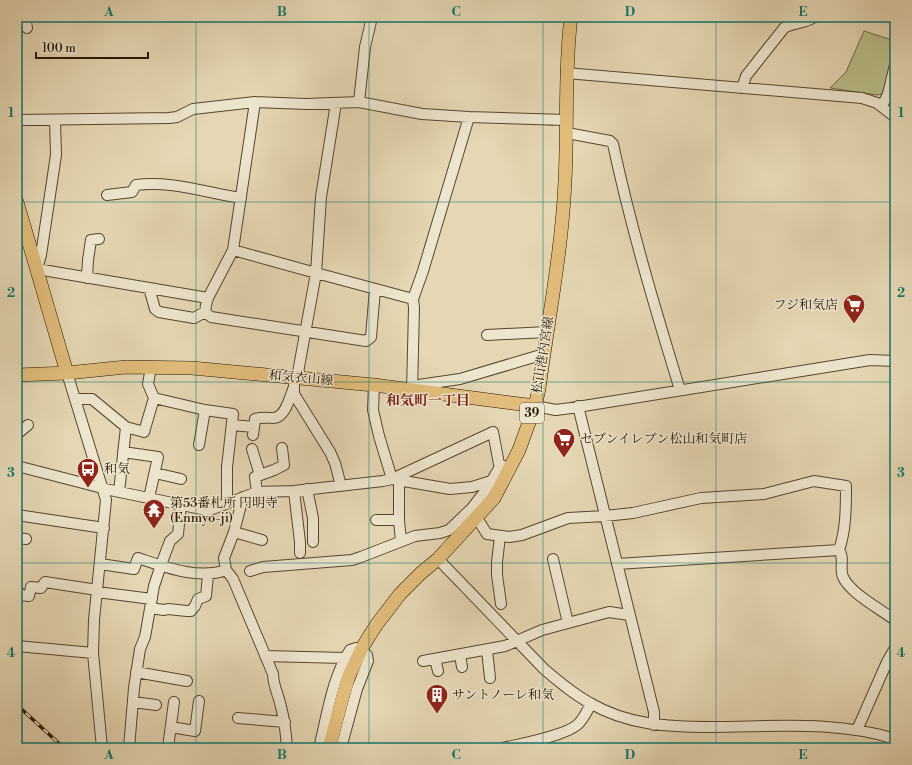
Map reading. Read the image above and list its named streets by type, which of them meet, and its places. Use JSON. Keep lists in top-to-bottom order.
{
  "streets": {
    "main road": ["松山港内宮線", "和気衣山線", "39"]
  },
  "crossings": [
    ["松山港内宮線", "和気衣山線"]
  ],
  "districts": ["和気町一丁目"],
  "places": {
    "supermarket": ["フジ和気店", "セブンイレブン松山和気町店"],
    "bus stop": ["和気"],
    "temple": ["第53番札所 円明寺 (Enmyo-ji)"],
    "building": ["サントノーレ和気"]
  },
  "scale_bar": "100 m",
  "grid": {
    "columns": [
      "A",
      "B",
      "C",
      "D",
      "E"
    ],
    "rows": [
      "1",
      "2",
      "3",
      "4"
    ]
  }
}
